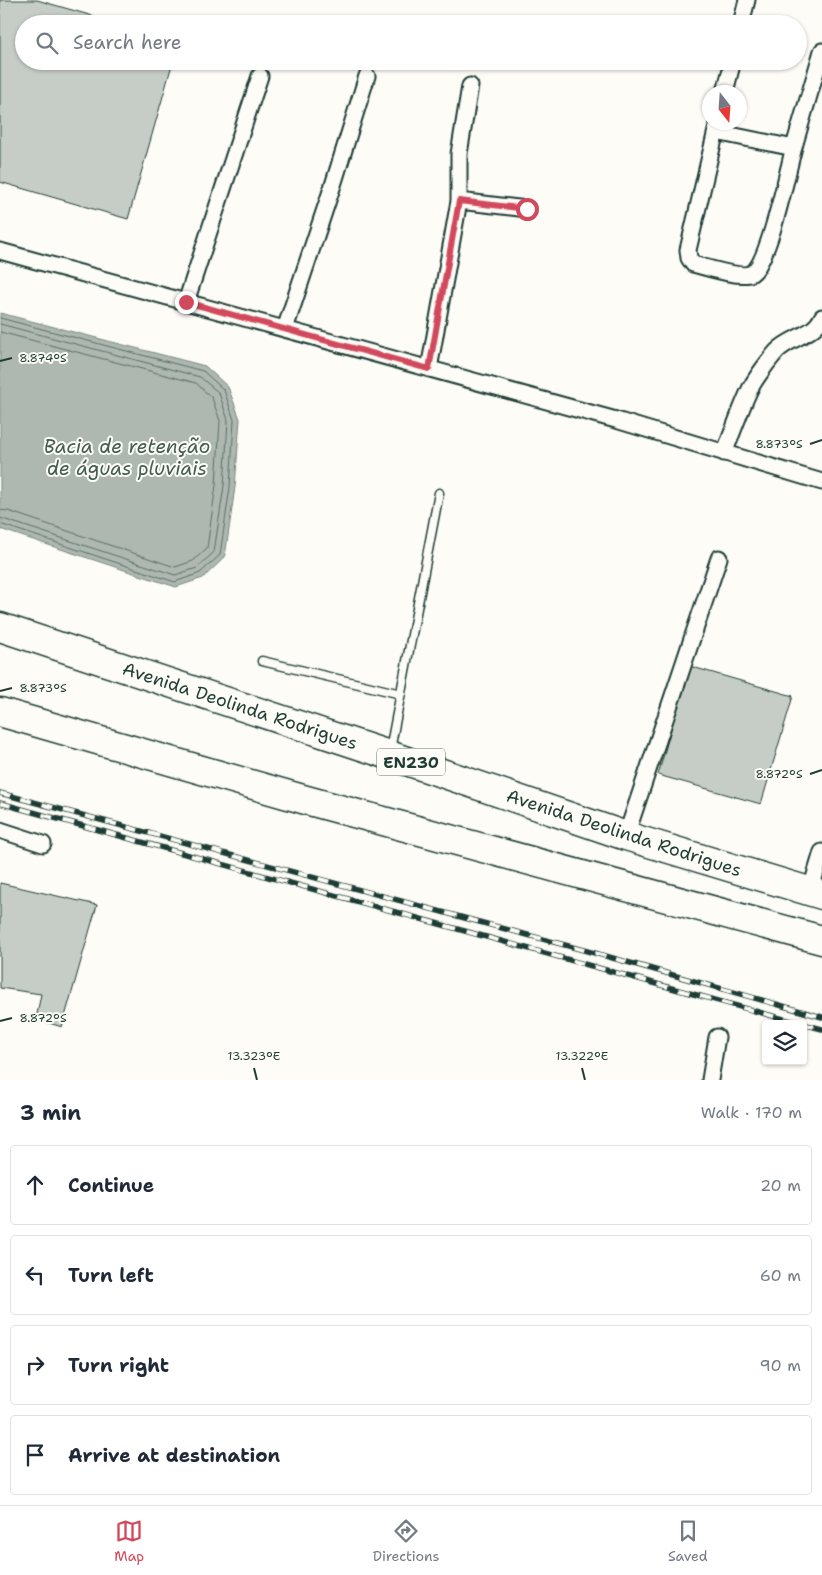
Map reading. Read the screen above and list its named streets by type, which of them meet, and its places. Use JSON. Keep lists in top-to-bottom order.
{
  "streets": {
    "highway": ["Avenida Deolinda Rodrigues", "EN230"]
  },
  "water": ["Bacia de retenção de águas pluviais"],
  "north": "bottom",
  "page": {
    "search": "Search here",
    "heading": ["3 min", "Walk · 170 m"],
    "list": [
      ["Continue", "20 m"],
      ["Turn left", "60 m"],
      ["Turn right", "90 m"],
      "Arrive at destination"
    ],
    "nav": ["Map", "Directions", "Saved"]
  },
  "coordinates": [
    "8.874°S",
    "8.873°S",
    "8.872°S",
    "13.323°E",
    "13.322°E"
  ]
}
